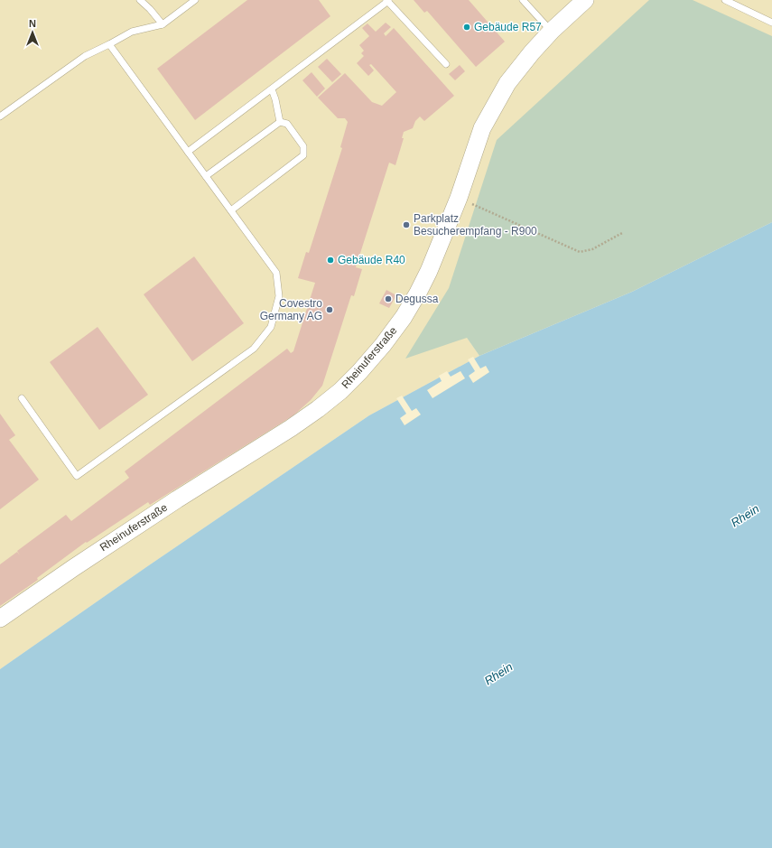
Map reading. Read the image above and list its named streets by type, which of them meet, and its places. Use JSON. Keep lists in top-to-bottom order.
{
  "streets": {
    "street": ["Rheinuferstraße"]
  },
  "water": ["Rhein"],
  "places": [
    "Gebäude R57",
    "Parkplatz Besucherempfang - R900",
    "Gebäude R40",
    "Degussa",
    "Covestro Germany AG"
  ],
  "north": "top"
}
